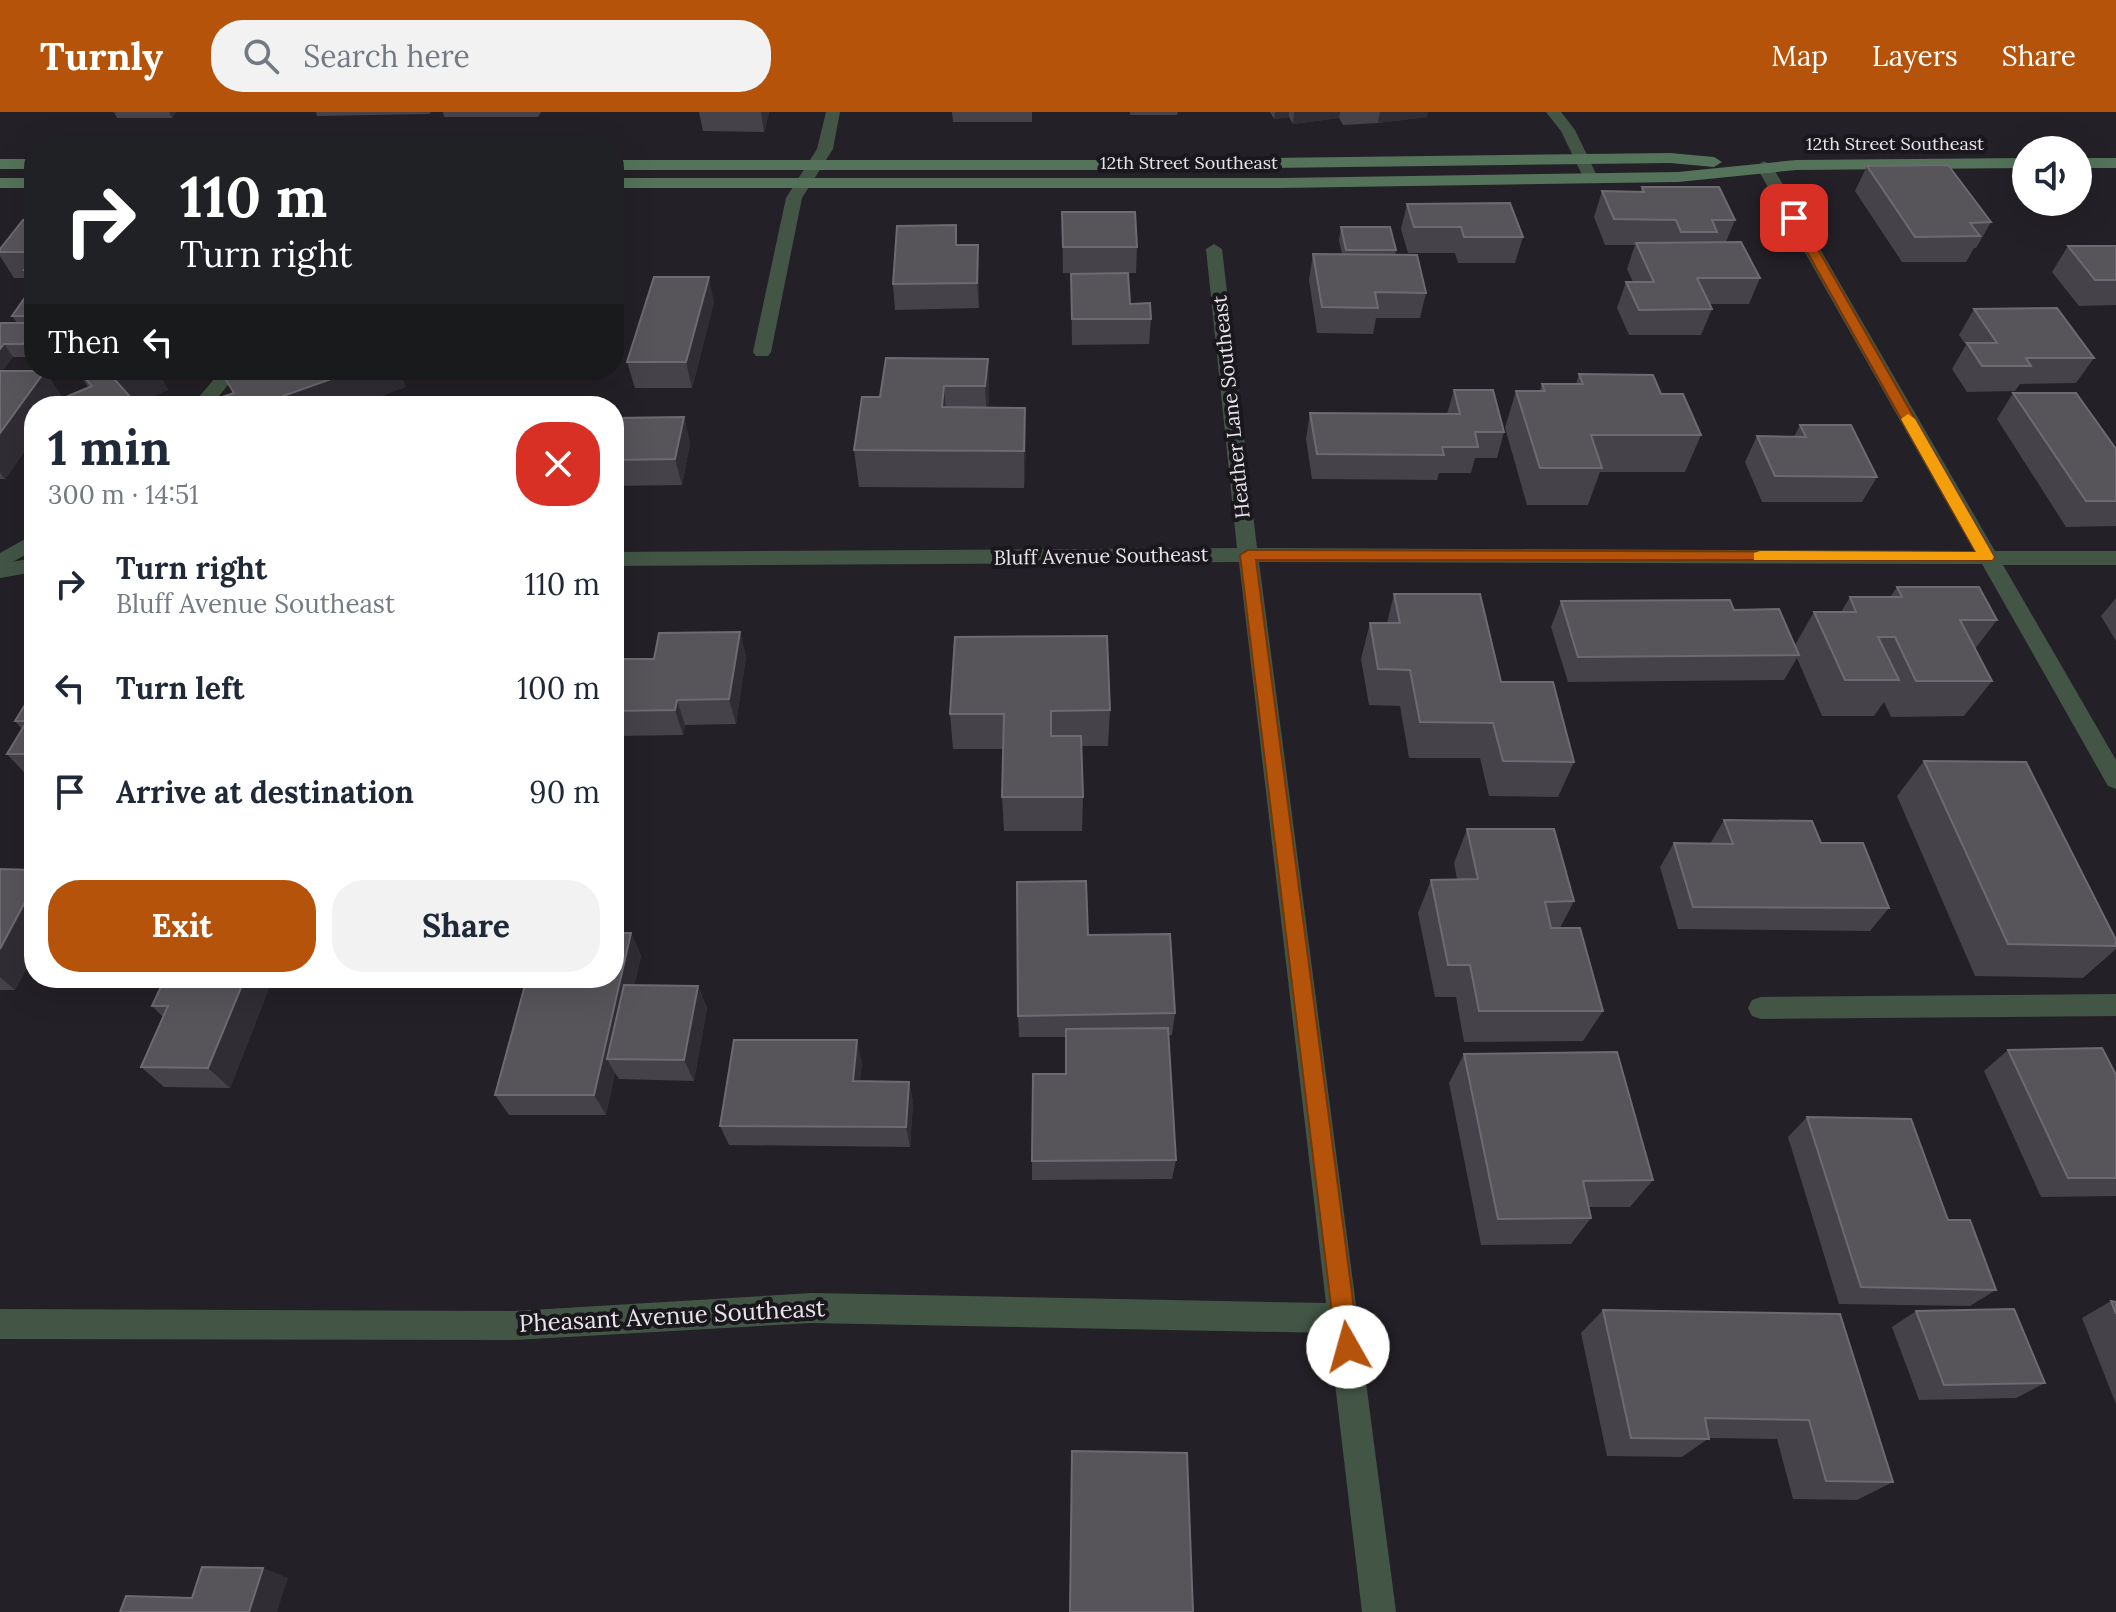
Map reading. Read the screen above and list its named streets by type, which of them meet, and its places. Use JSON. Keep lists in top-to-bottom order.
{
  "streets": {
    "main road": ["12th Street Southeast"],
    "street": ["Heather Lane Southeast", "Bluff Avenue Southeast", "Pheasant Avenue Southeast"]
  },
  "crossings": [
    ["Heather Lane Southeast", "Bluff Avenue Southeast"],
    ["Heather Lane Southeast", "Pheasant Avenue Southeast"]
  ],
  "page": {
    "header": "Turnly",
    "search": "Search here",
    "nav": ["Map", "Layers", "Share"],
    "turn": ["110 m", "Turn right"],
    "then": "Then",
    "heading": ["1 min", "300 m · 14:51"],
    "list": [
      {
        "name": "Turn right",
        "note": "Bluff Avenue Southeast",
        "value": "110 m"
      },
      {
        "name": "Turn left",
        "value": "100 m"
      },
      {
        "name": "Arrive at destination",
        "value": "90 m"
      }
    ],
    "buttons": ["Exit", "Share"]
  }
}
